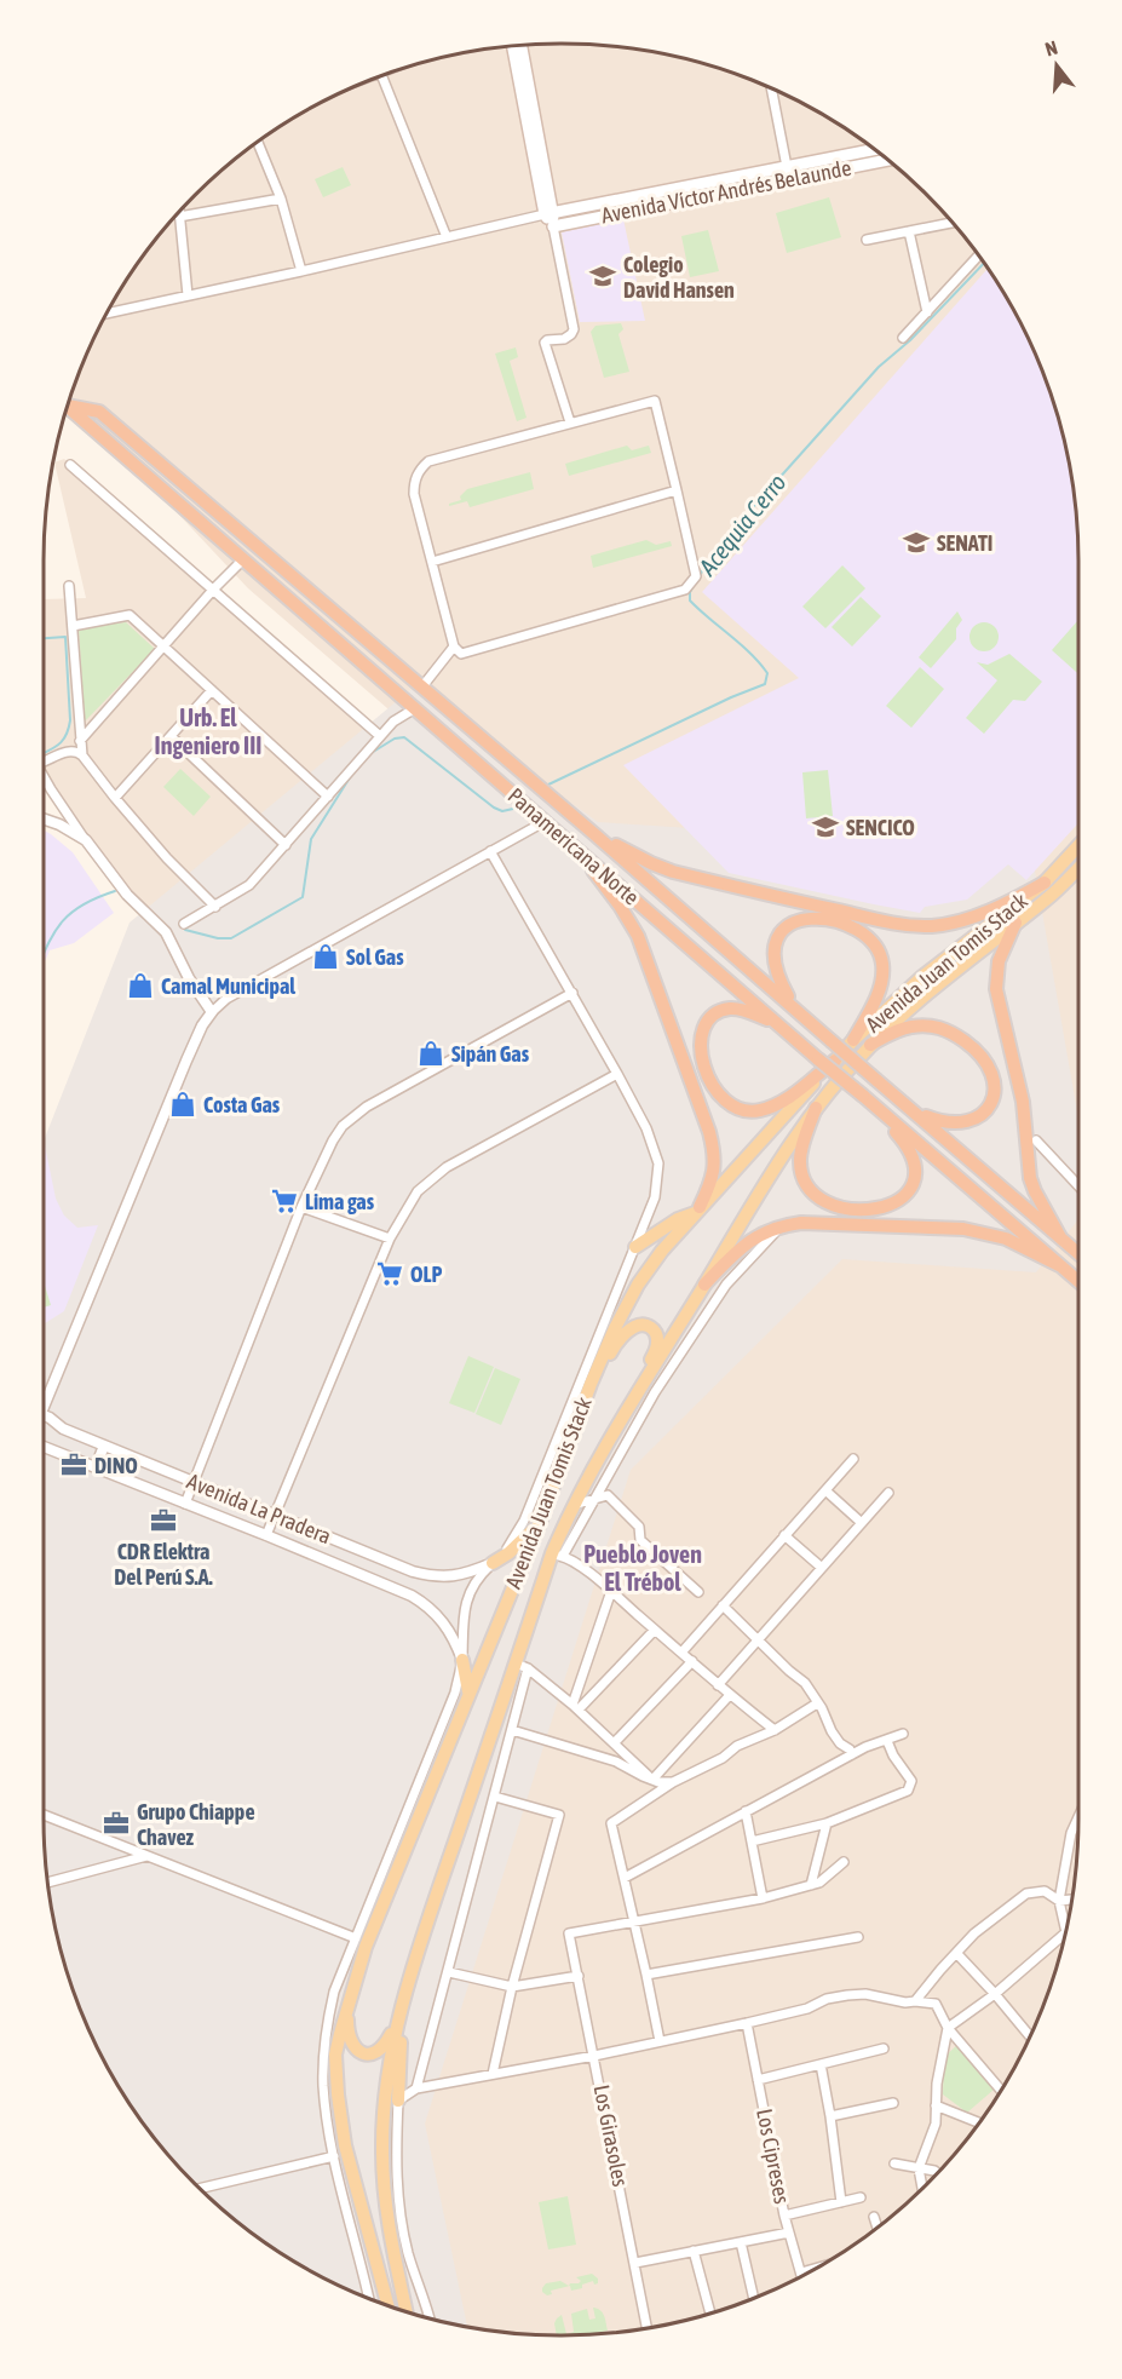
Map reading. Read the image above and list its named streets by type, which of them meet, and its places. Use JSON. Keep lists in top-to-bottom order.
{
  "streets": {
    "highway": ["Panamericana Norte"],
    "main road": ["Avenida Víctor Andrés Belaunde", "Avenida Juan Tomis Stack"],
    "street": ["Avenida La Pradera", "Los Girasoles", "Los Cipreses"]
  },
  "crossings": [
    ["Avenida Juan Tomis Stack", "Avenida La Pradera"]
  ],
  "districts": ["Urb. El Ingeniero III", "Pueblo Joven El Trébol"],
  "water": ["Acequia Cerro"],
  "places": {
    "school or university": ["Colegio David Hansen", "SENATI", "SENCICO"],
    "shop": [
      "Sol Gas",
      "Camal Municipal",
      "Sipán Gas",
      "Costa Gas"
    ],
    "supermarket": ["Lima gas", "OLP"],
    "office": ["DINO", "CDR Elektra Del Perú S.A.", "Grupo Chiappe Chavez"]
  },
  "north": "top"
}
